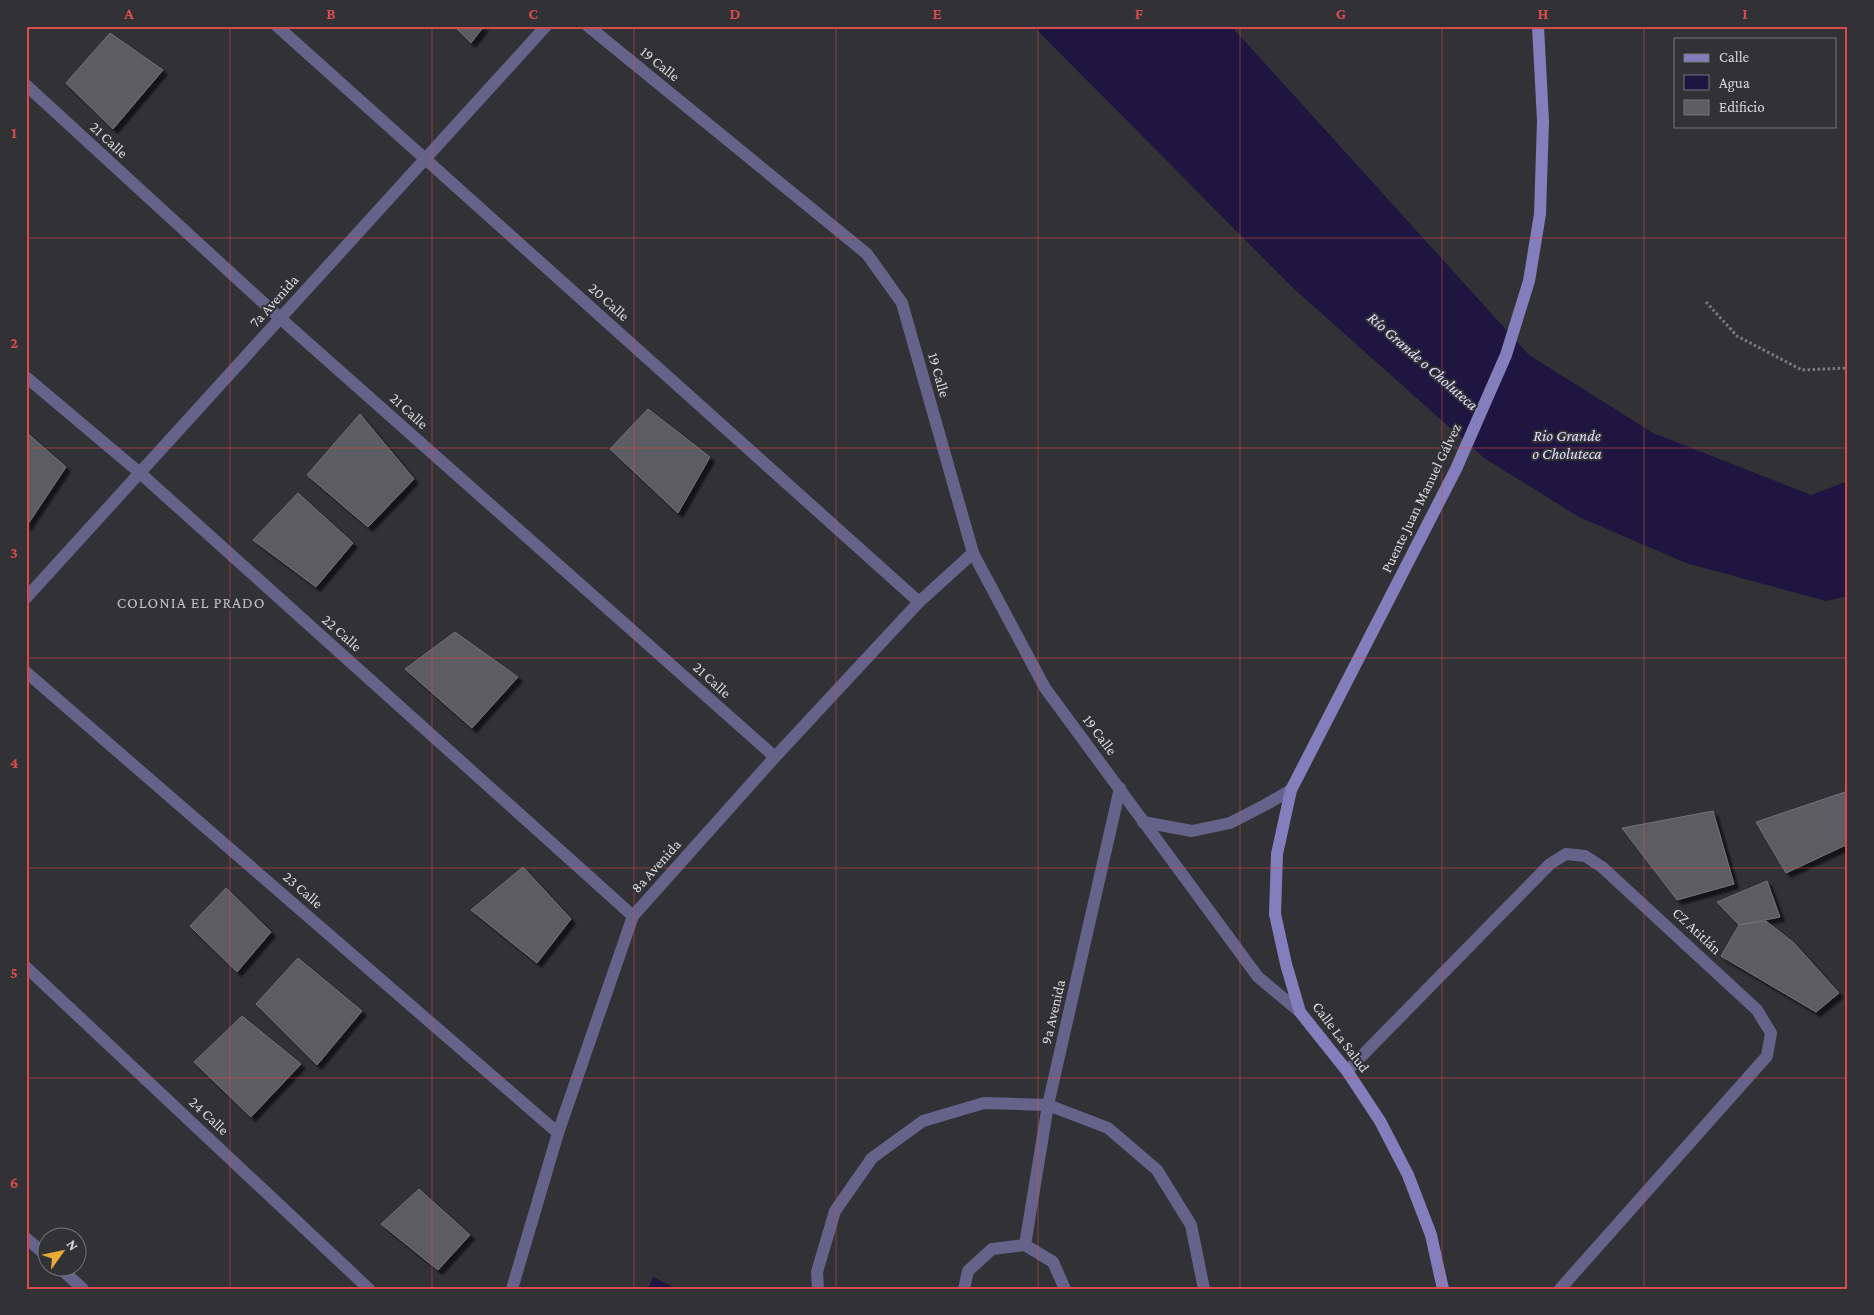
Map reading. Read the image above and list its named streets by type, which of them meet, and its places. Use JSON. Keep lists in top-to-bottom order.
{
  "streets": {
    "main road": ["Puente Juan Manuel Gálvez", "Calle La Salud"],
    "street": [
      "19 Calle",
      "21 Calle",
      "7a Avenida",
      "20 Calle",
      "22 Calle",
      "8a Avenida",
      "23 Calle",
      "CZ Atitlán",
      "9a Avenida",
      "24 Calle"
    ]
  },
  "crossings": [
    ["19 Calle", "8a Avenida"],
    ["19 Calle", "9a Avenida"],
    ["19 Calle", "Calle La Salud"],
    ["21 Calle", "7a Avenida"],
    ["21 Calle", "8a Avenida"],
    ["7a Avenida", "20 Calle"],
    ["7a Avenida", "22 Calle"],
    ["20 Calle", "8a Avenida"],
    ["Puente Juan Manuel Gálvez", "Calle La Salud"],
    ["22 Calle", "8a Avenida"],
    ["8a Avenida", "23 Calle"],
    ["CZ Atitlán", "Calle La Salud"]
  ],
  "districts": ["COLONIA EL PRADO"],
  "water": ["Río Grande o Choluteca", "Rio Grande o Choluteca"],
  "legend": ["Calle", "Agua", "Edificio"],
  "north": "top right",
  "grid": {
    "columns": [
      "A",
      "B",
      "C",
      "D",
      "E",
      "F",
      "G",
      "H",
      "I"
    ],
    "rows": [
      "1",
      "2",
      "3",
      "4",
      "5",
      "6"
    ]
  }
}
